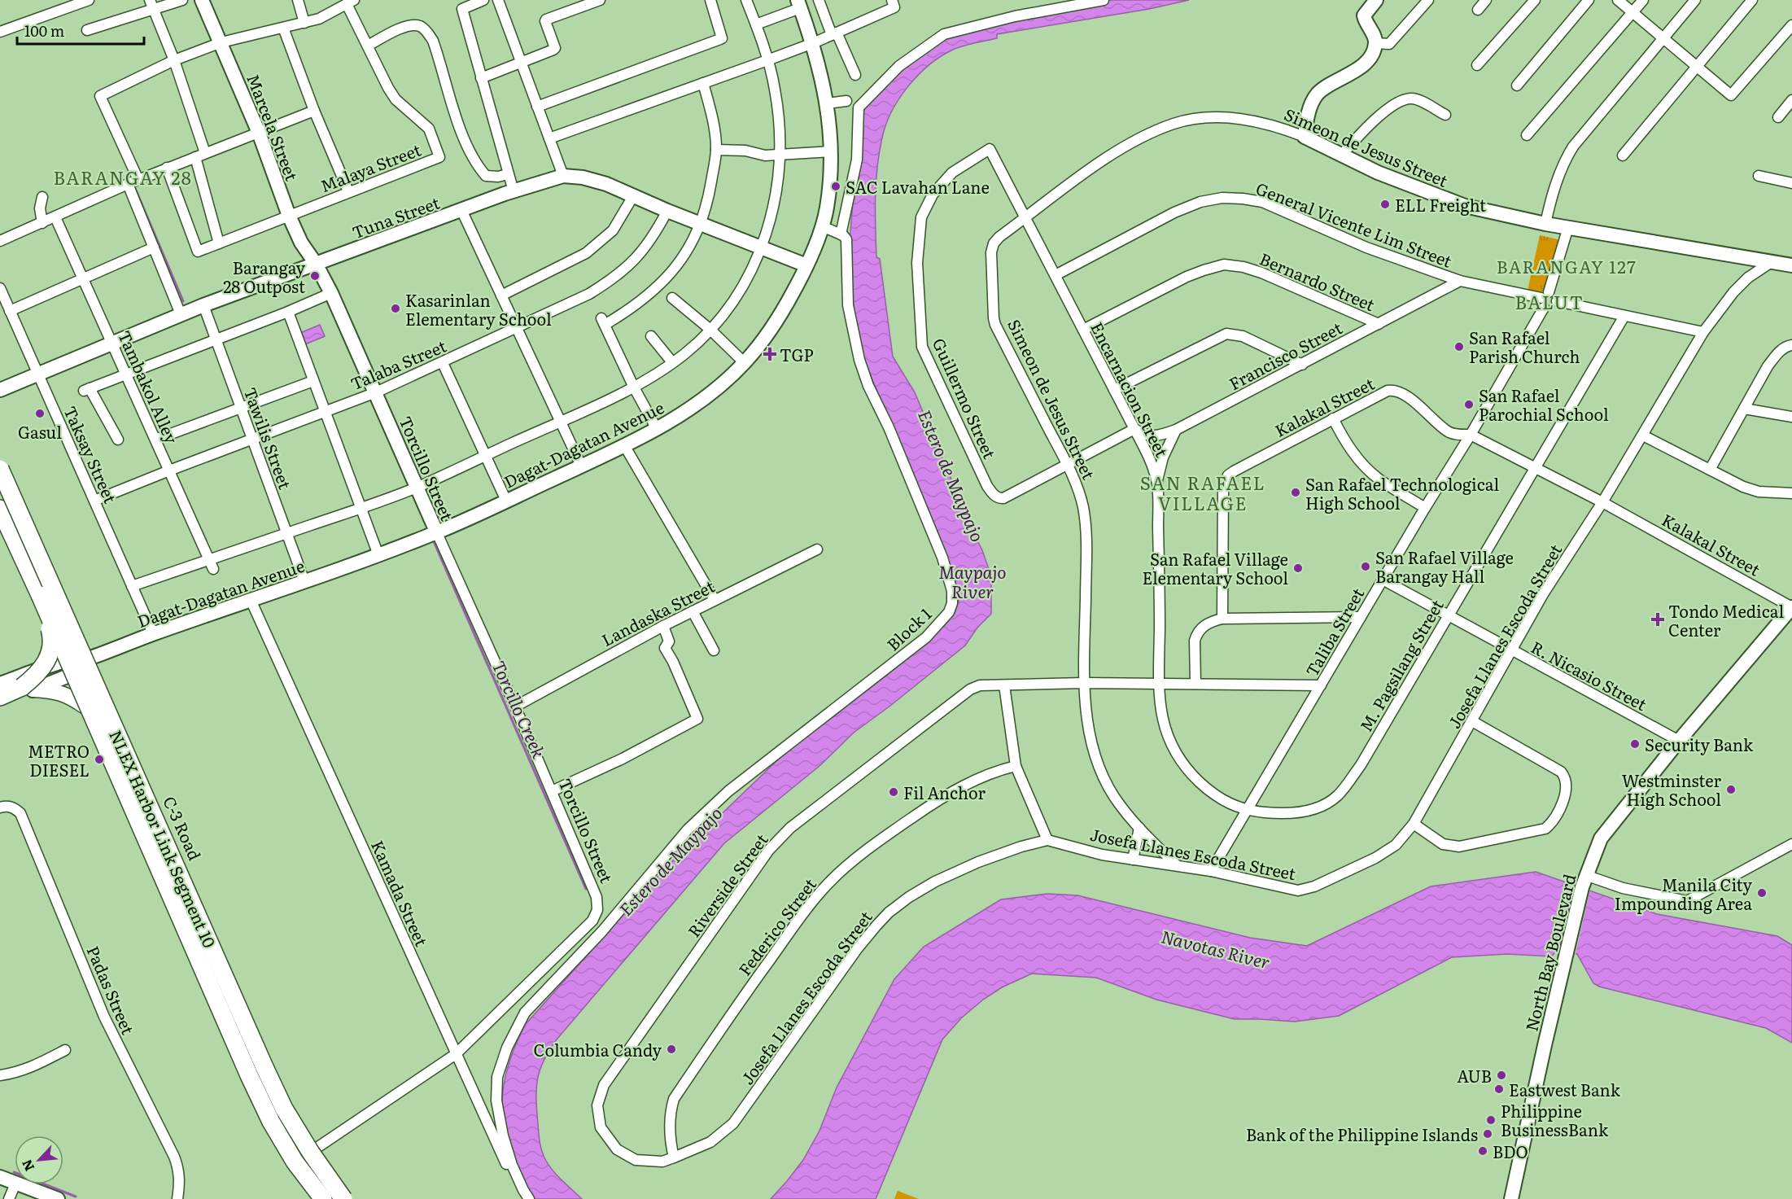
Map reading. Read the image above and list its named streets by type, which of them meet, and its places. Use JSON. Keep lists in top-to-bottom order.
{
  "streets": {
    "highway": ["NLEX Harbor Link Segment 10"],
    "main road": ["C-3 Road"],
    "street": [
      "Marcela Street",
      "Simeon de Jesus Street",
      "Malaya Street",
      "Tuna Street",
      "General Vicente Lim Street",
      "Bernardo Street",
      "Francisco Street",
      "Talaba Street",
      "Tambakol Alley",
      "Encarnacion Street",
      "Guillermo Street",
      "Kalakal Street",
      "Tawilis Street",
      "Dagat-Dagatan Avenue",
      "Taksay Street",
      "Torcillo Street",
      "Landaska Street",
      "Block 1",
      "Taliba Street",
      "Josefa Llanes Escoda Street",
      "M. Pagsilang Street",
      "R. Nicasio Street",
      "Riverside Street",
      "Kamada Street",
      "Federico Street",
      "North Bay Boulevard",
      "Padas Street"
    ]
  },
  "crossings": [
    ["Marcela Street", "Malaya Street"],
    ["Marcela Street", "Tuna Street"],
    ["Marcela Street", "Torcillo Street"],
    ["Simeon de Jesus Street", "Encarnacion Street"],
    ["Simeon de Jesus Street", "Guillermo Street"],
    ["Simeon de Jesus Street", "Taliba Street"],
    ["Simeon de Jesus Street", "Josefa Llanes Escoda Street"],
    ["Simeon de Jesus Street", "Riverside Street"],
    ["Tuna Street", "Talaba Street"],
    ["Tuna Street", "Tambakol Alley"],
    ["Tuna Street", "Tawilis Street"],
    ["Tuna Street", "Dagat-Dagatan Avenue"],
    ["Tuna Street", "Taksay Street"],
    ["Tuna Street", "Torcillo Street"],
    ["General Vicente Lim Street", "Francisco Street"],
    ["General Vicente Lim Street", "Encarnacion Street"],
    ["General Vicente Lim Street", "Taliba Street"],
    ["Bernardo Street", "Francisco Street"],
    ["Bernardo Street", "Encarnacion Street"],
    ["Francisco Street", "Encarnacion Street"],
    ["Talaba Street", "Tambakol Alley"],
    ["Talaba Street", "Tawilis Street"],
    ["Talaba Street", "Taksay Street"],
    ["Talaba Street", "Torcillo Street"],
    ["Encarnacion Street", "Guillermo Street"],
    ["Encarnacion Street", "Taliba Street"],
    ["Encarnacion Street", "M. Pagsilang Street"],
    ["Encarnacion Street", "Riverside Street"],
    ["Kalakal Street", "Taliba Street"],
    ["Kalakal Street", "Josefa Llanes Escoda Street"],
    ["Kalakal Street", "M. Pagsilang Street"],
    ["Kalakal Street", "North Bay Boulevard"],
    ["Tawilis Street", "Dagat-Dagatan Avenue"],
    ["Dagat-Dagatan Avenue", "Taksay Street"],
    ["Dagat-Dagatan Avenue", "Torcillo Street"],
    ["Dagat-Dagatan Avenue", "C-3 Road"],
    ["Dagat-Dagatan Avenue", "Kamada Street"],
    ["Torcillo Street", "Landaska Street"],
    ["Taliba Street", "Josefa Llanes Escoda Street"],
    ["Taliba Street", "M. Pagsilang Street"],
    ["Taliba Street", "R. Nicasio Street"],
    ["Taliba Street", "Riverside Street"],
    ["Josefa Llanes Escoda Street", "R. Nicasio Street"],
    ["Josefa Llanes Escoda Street", "Riverside Street"],
    ["Josefa Llanes Escoda Street", "Federico Street"],
    ["M. Pagsilang Street", "R. Nicasio Street"],
    ["R. Nicasio Street", "North Bay Boulevard"],
    ["Riverside Street", "Federico Street"]
  ],
  "districts": [
    "BARANGAY 28",
    "BARANGAY 127",
    "BALUT",
    "SAN RAFAEL VILLAGE"
  ],
  "water": [
    "Estero de Maypajo",
    "Maypajo River",
    "Torcillo Creek",
    "Navotas River"
  ],
  "places": {
    "other": [
      "SAC Lavahan Lane",
      "ELL Freight",
      "Barangay 28 Outpost",
      "Kasarinlan Elementary School",
      "San Rafael Parish Church",
      "San Rafael Parochial School",
      "Gasul",
      "San Rafael Technological High School",
      "San Rafael Village Barangay Hall",
      "San Rafael Village Elementary School",
      "Security Bank",
      "METRO DIESEL",
      "Westminster High School",
      "Fil Anchor",
      "Manila City Impounding Area",
      "Columbia Candy",
      "AUB",
      "Eastwest Bank",
      "Philippine BusinessBank",
      "Bank of the Philippine Islands",
      "BDO"
    ],
    "health": ["TGP", "Tondo Medical Center"]
  },
  "scale_bar": "100 m",
  "north": "bottom left"
}
